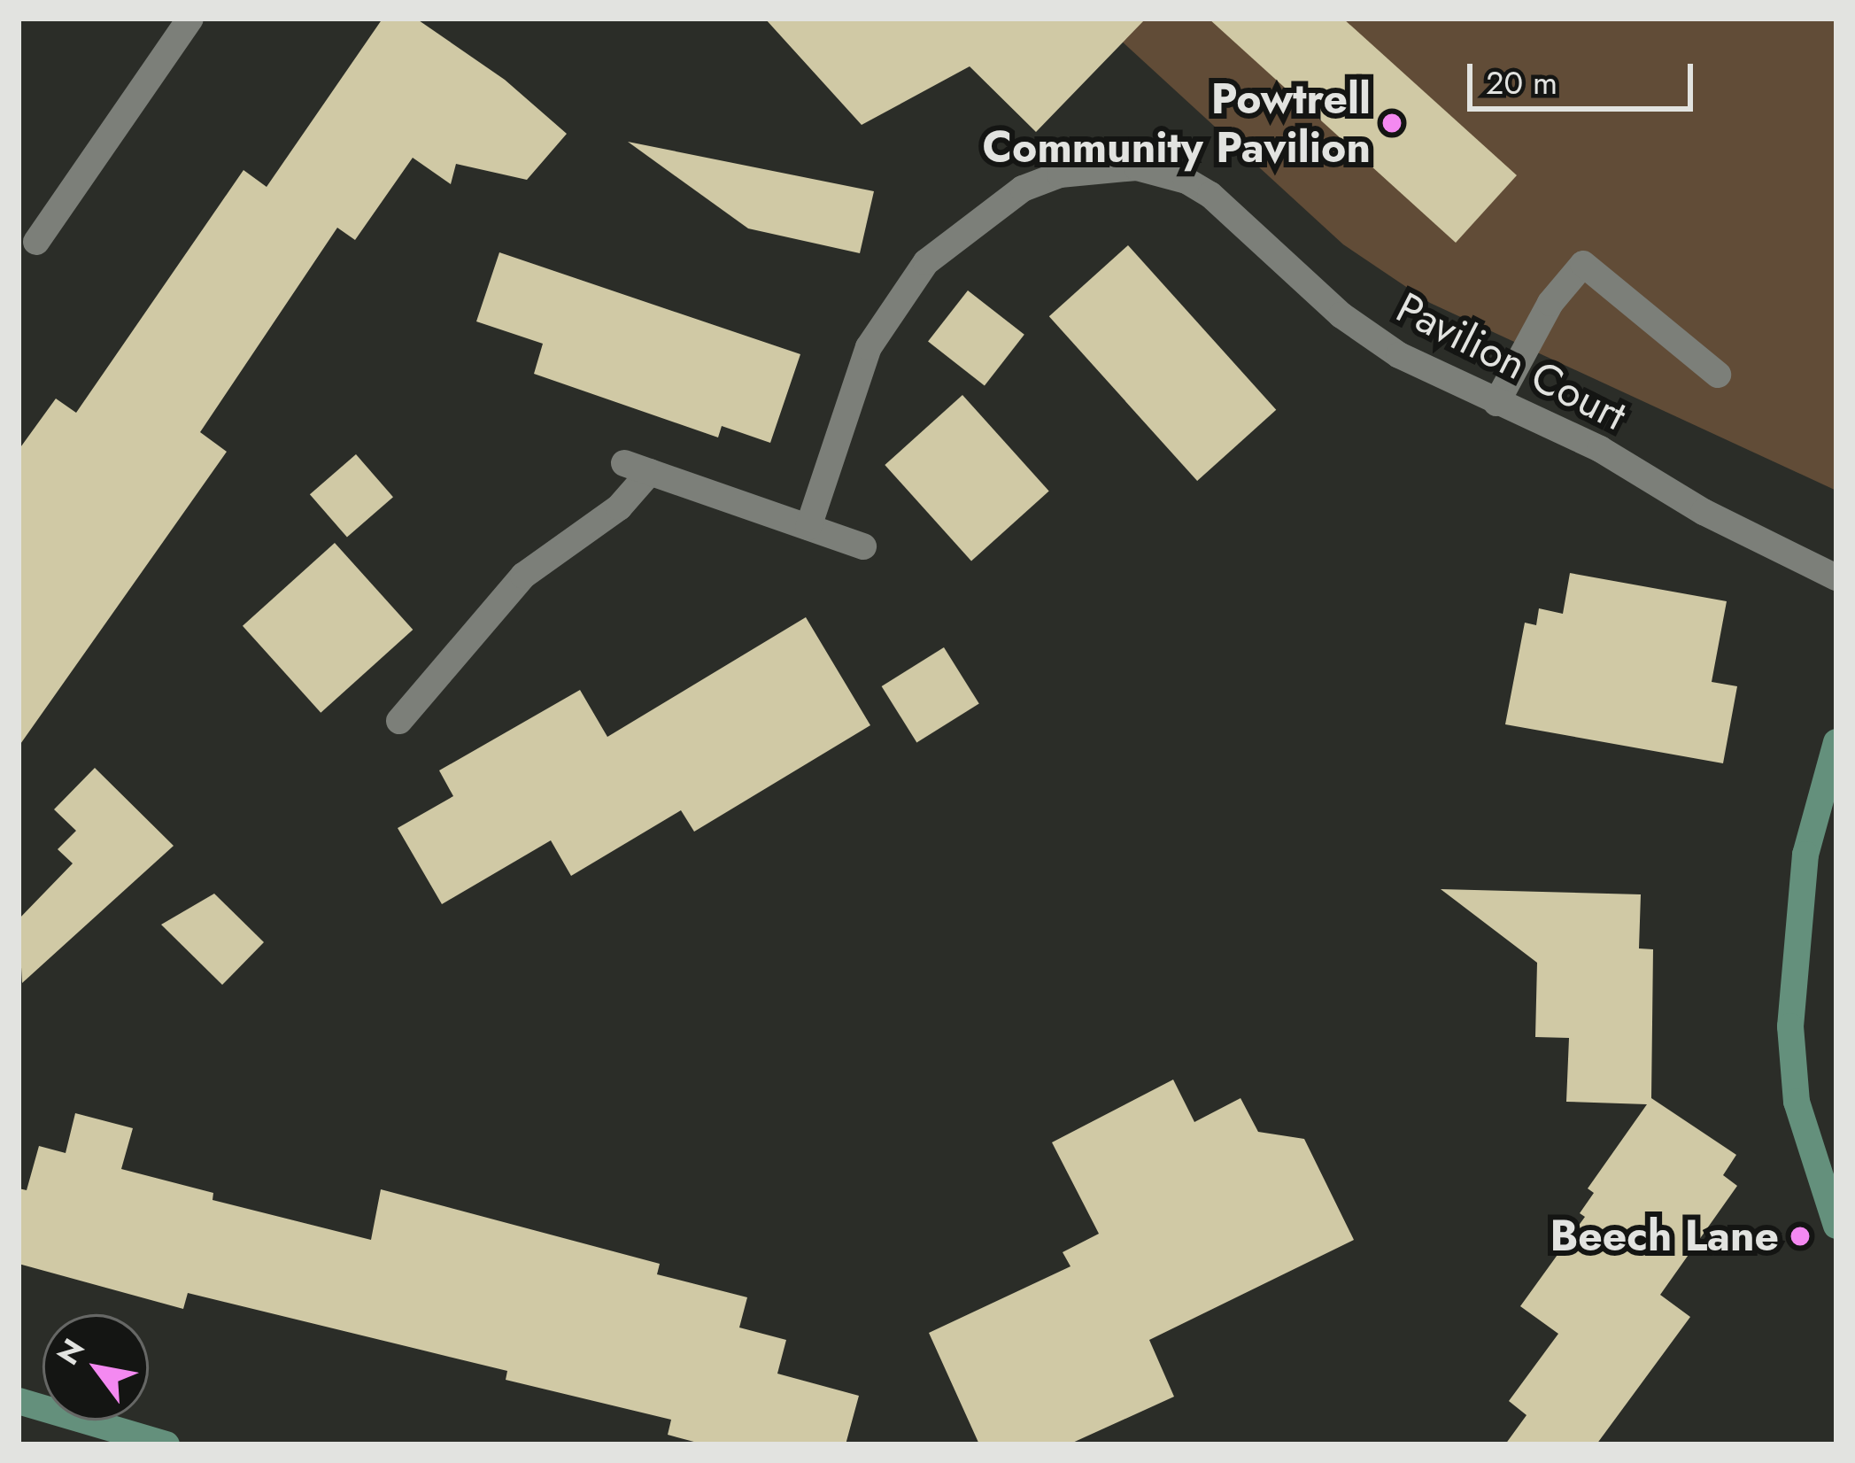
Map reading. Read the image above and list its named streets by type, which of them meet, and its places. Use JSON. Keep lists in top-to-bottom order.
{
  "streets": {
    "street": ["Pavilion Court"]
  },
  "places": ["Powtrell Community Pavilion", "Beech Lane"],
  "scale_bar": "20 m",
  "north": "top left"
}
